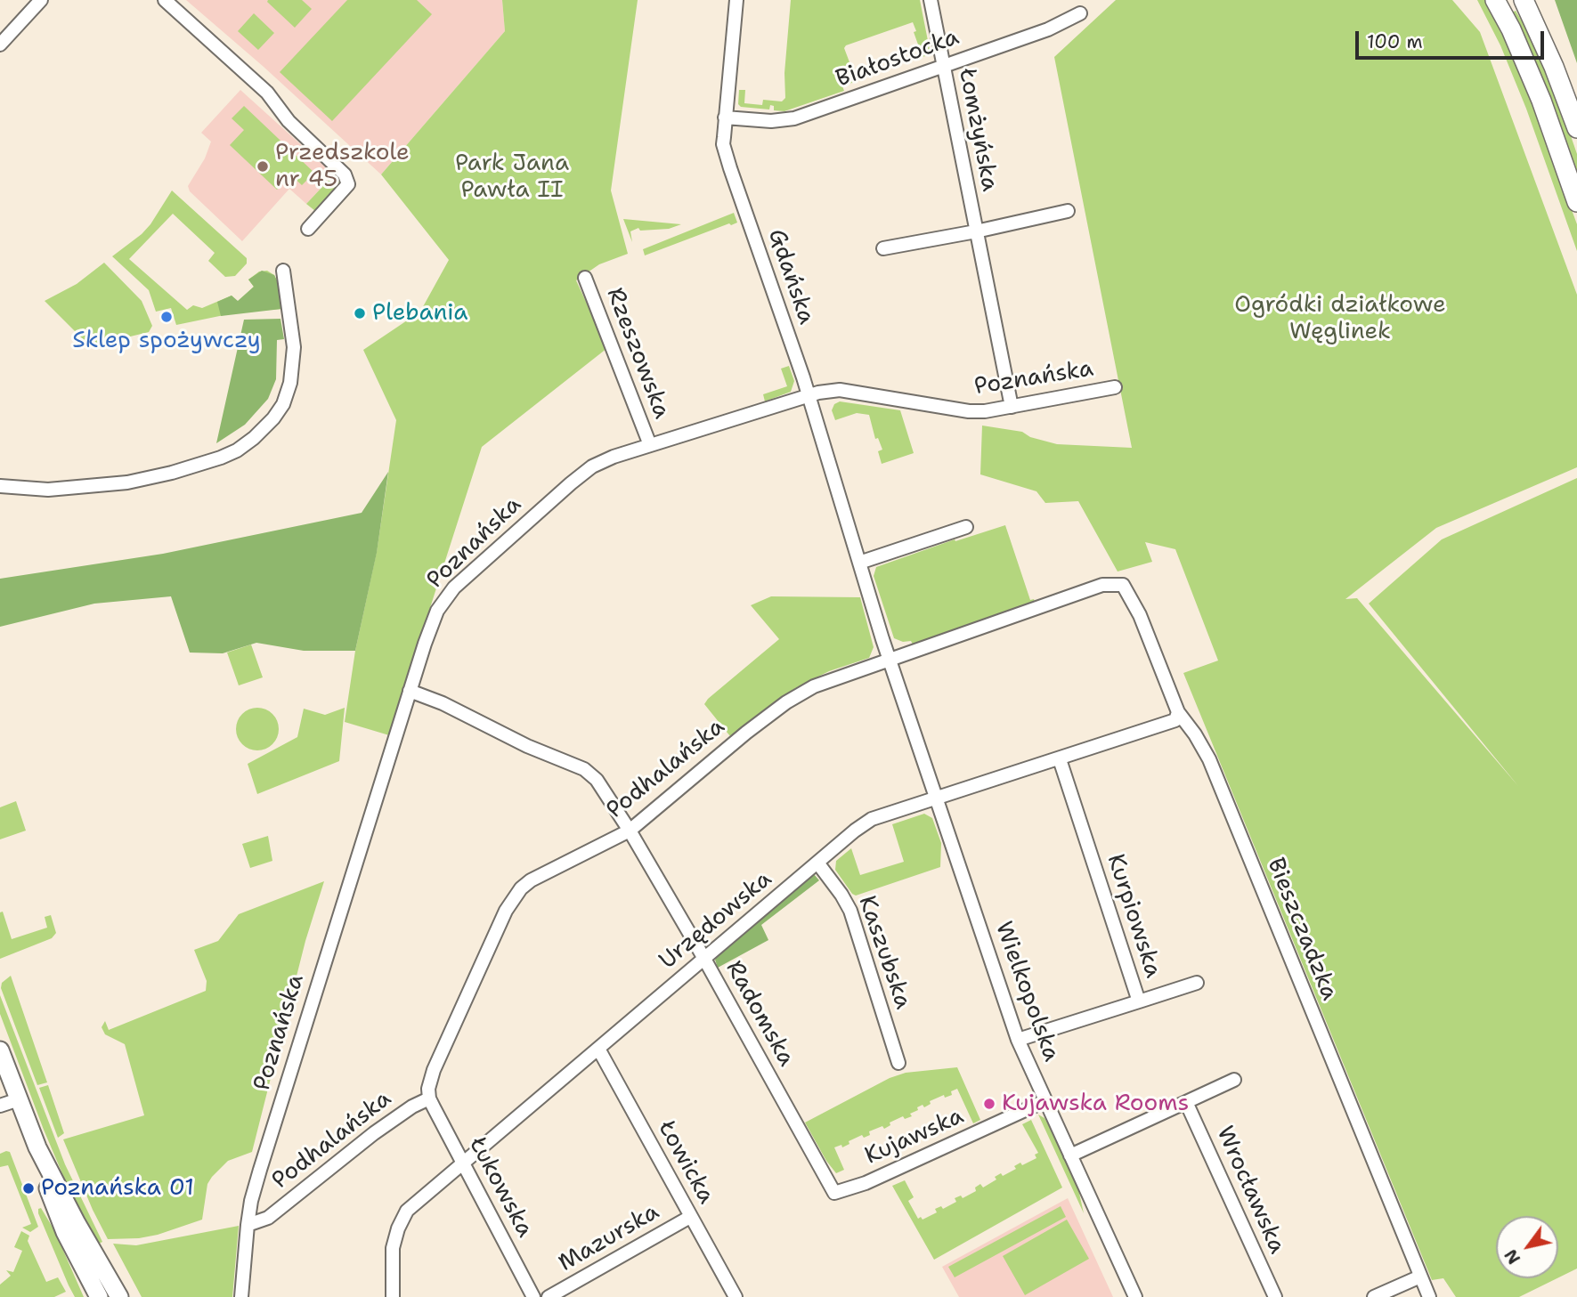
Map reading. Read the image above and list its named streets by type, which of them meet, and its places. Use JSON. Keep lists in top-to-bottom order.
{
  "streets": {
    "street": [
      "Białostocka",
      "Łomżyńska",
      "Gdańska",
      "Rzeszowska",
      "Poznańska",
      "Podhalańska",
      "Kurpiowska",
      "Urzędowska",
      "Bieszczadzka",
      "Kaszubska",
      "Wielkopolska",
      "Radomska",
      "Kujawska",
      "Łowicka",
      "Łukowska",
      "Wrocławska",
      "Mazurska"
    ]
  },
  "crossings": [
    ["Białostocka", "Łomżyńska"],
    ["Białostocka", "Gdańska"],
    ["Łomżyńska", "Poznańska"],
    ["Gdańska", "Poznańska"],
    ["Gdańska", "Podhalańska"],
    ["Gdańska", "Urzędowska"],
    ["Gdańska", "Wielkopolska"],
    ["Rzeszowska", "Poznańska"],
    ["Poznańska", "Podhalańska"],
    ["Poznańska", "Radomska"],
    ["Podhalańska", "Bieszczadzka"],
    ["Podhalańska", "Radomska"],
    ["Podhalańska", "Łukowska"],
    ["Kurpiowska", "Urzędowska"],
    ["Kurpiowska", "Wielkopolska"],
    ["Urzędowska", "Bieszczadzka"],
    ["Urzędowska", "Kaszubska"],
    ["Urzędowska", "Wielkopolska"],
    ["Urzędowska", "Radomska"],
    ["Urzędowska", "Łowicka"],
    ["Urzędowska", "Łukowska"],
    ["Wielkopolska", "Kujawska"],
    ["Radomska", "Kujawska"],
    ["Łowicka", "Mazurska"]
  ],
  "parks": ["Park Jana Pawła II", "Ogródki działkowe Węglinek"],
  "places": [
    "Przedszkole nr 45",
    "Plebania",
    "Sklep spożywczy",
    "Kujawska Rooms",
    "Poznańska 01"
  ],
  "scale_bar": "100 m",
  "north": "bottom left"
}
